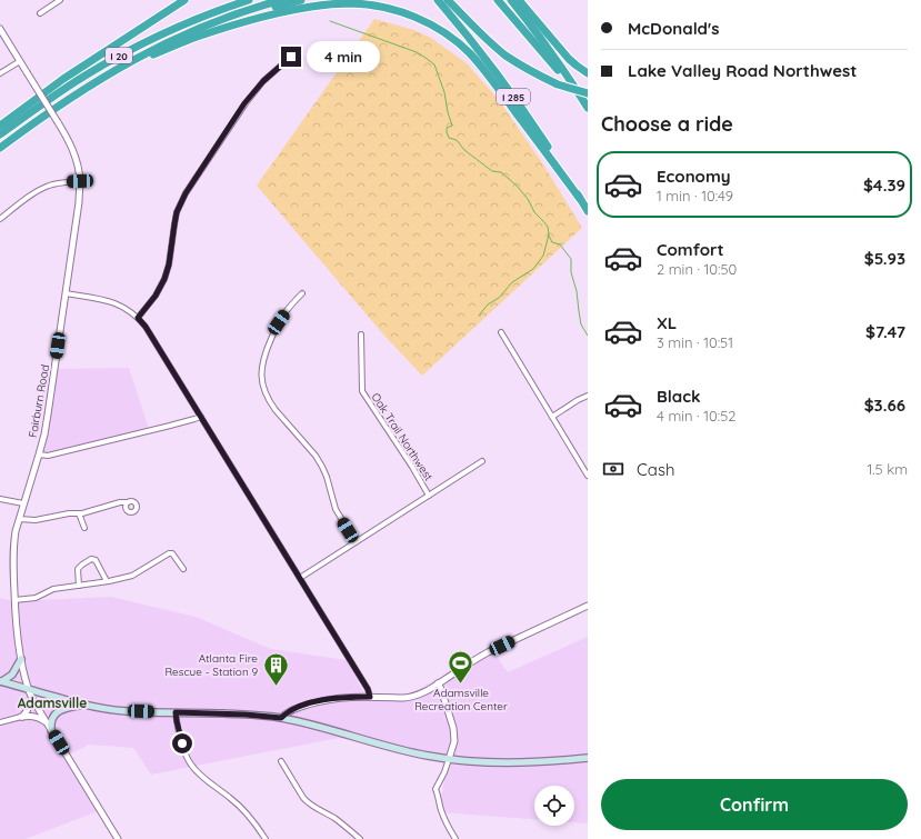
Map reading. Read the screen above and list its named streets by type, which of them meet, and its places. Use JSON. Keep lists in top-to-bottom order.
{
  "streets": {
    "highway": ["I 20", "I 285"],
    "street": ["Fairburn Road", "Oak Trail Northwest"]
  },
  "districts": ["Adamsville"],
  "places": {
    "sports": ["Adamsville Recreation Center"],
    "building": ["Atlanta Fire Rescue - Station 9"]
  },
  "page": {
    "banner": ["McDonald's", "Lake Valley Road Northwest"],
    "bubble": "4 min",
    "heading": "Choose a ride",
    "list": [
      {
        "name": "Economy",
        "note": "1 min · 10:49",
        "value": "$4.39"
      },
      {
        "name": "Comfort",
        "note": "2 min · 10:50",
        "value": "$5.93"
      },
      {
        "name": "XL",
        "note": "3 min · 10:51",
        "value": "$7.47"
      },
      {
        "name": "Black",
        "note": "4 min · 10:52",
        "value": "$3.66"
      }
    ],
    "pay": ["Cash", "1.5 km"],
    "buttons": "Confirm"
  }
}
